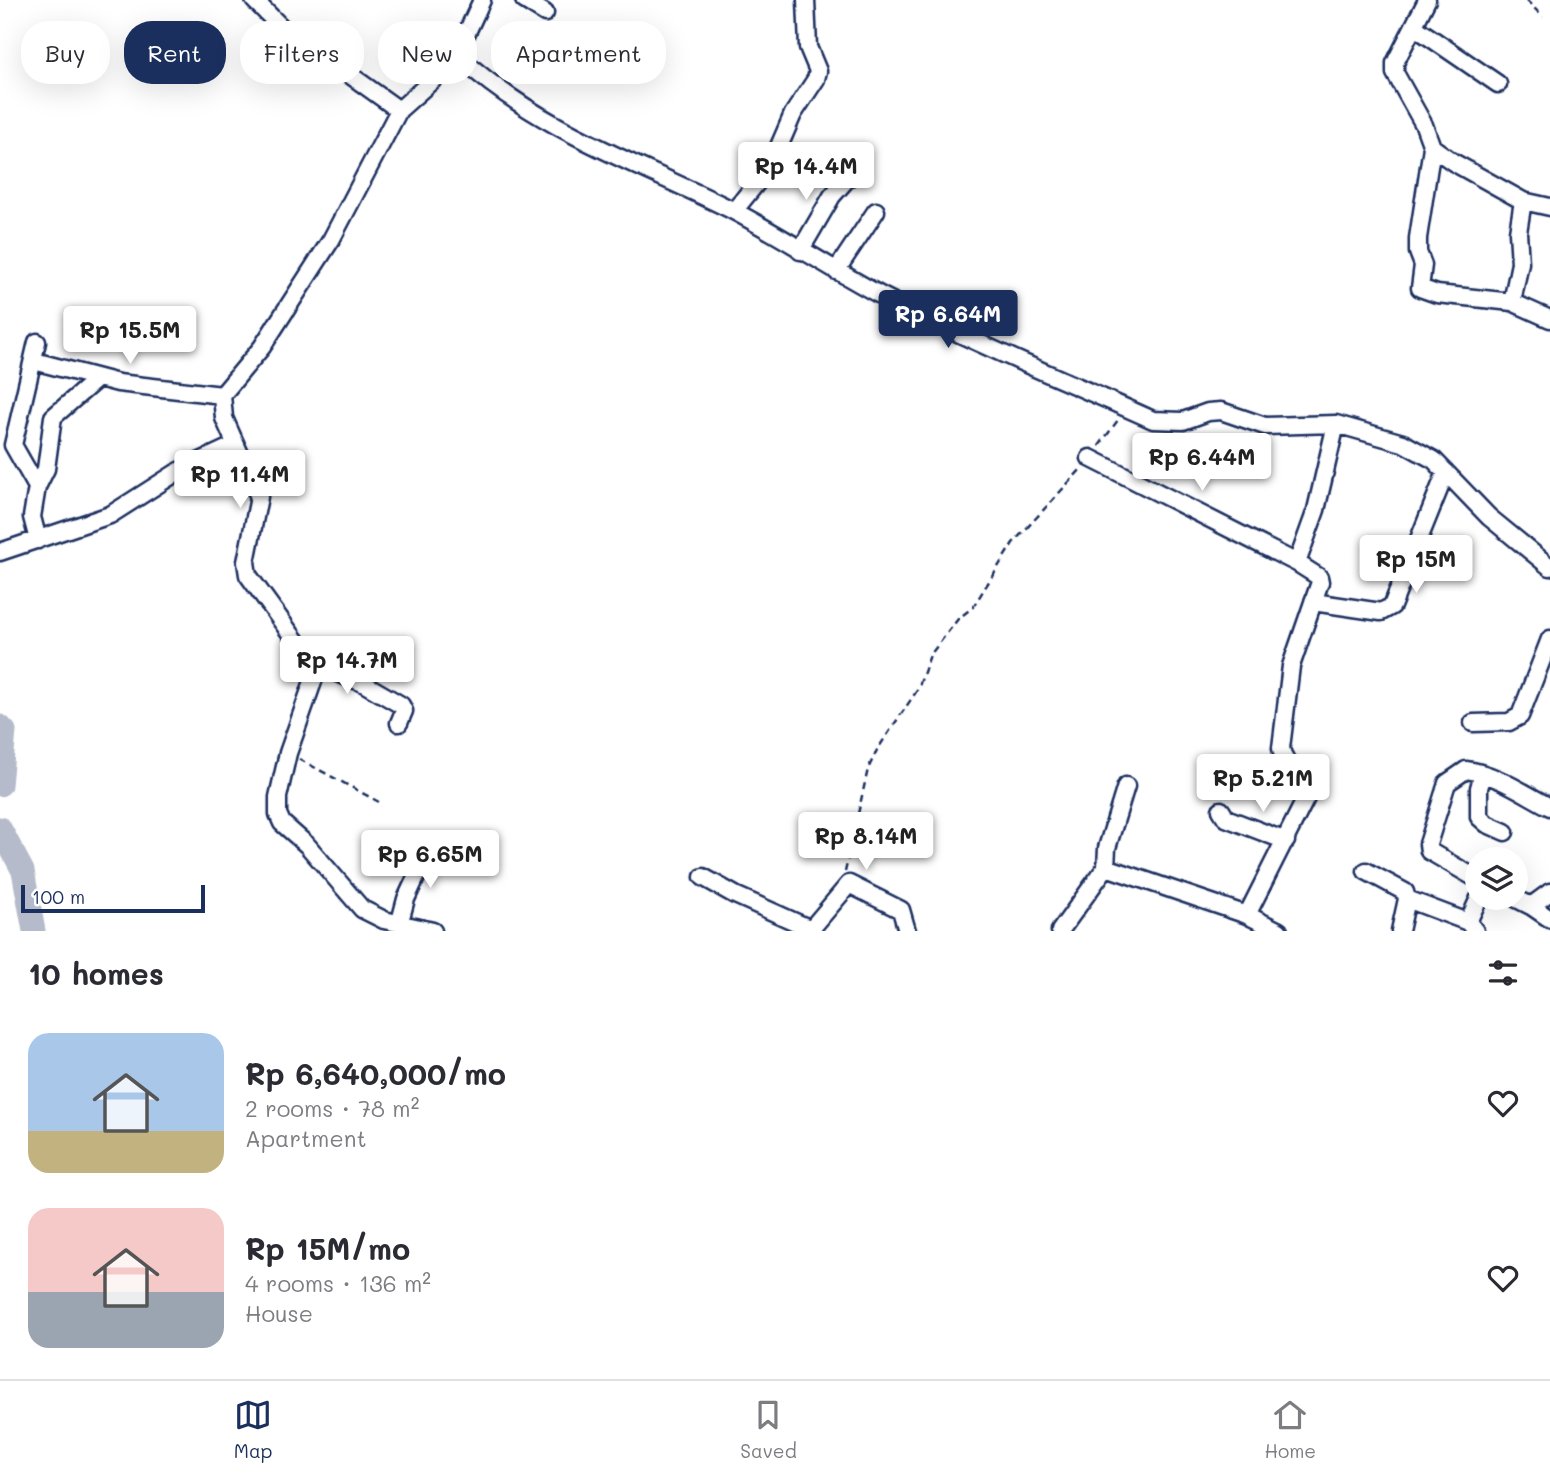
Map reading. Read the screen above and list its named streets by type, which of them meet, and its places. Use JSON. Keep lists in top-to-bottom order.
{
  "scale_bar": "100 m",
  "page": {
    "chip": [
      "Buy",
      "Rent",
      "Filters",
      "New",
      "Apartment"
    ],
    "price": [
      "Rp 14.4M",
      "Rp 6.64M",
      "Rp 15.5M",
      "Rp 6.44M",
      "Rp 11.4M",
      "Rp 15M",
      "Rp 14.7M",
      "Rp 5.21M",
      "Rp 8.14M",
      "Rp 6.65M"
    ],
    "scale": "100 m",
    "heading": "10 homes",
    "list": [
      {
        "name": "Rp 6,640,000/mo",
        "note": "2 rooms · 78 m² · Apartment"
      },
      {
        "name": "Rp 15M/mo",
        "note": "4 rooms · 136 m² · House"
      }
    ],
    "tabs": ["Map", "Saved", "Home"]
  }
}
